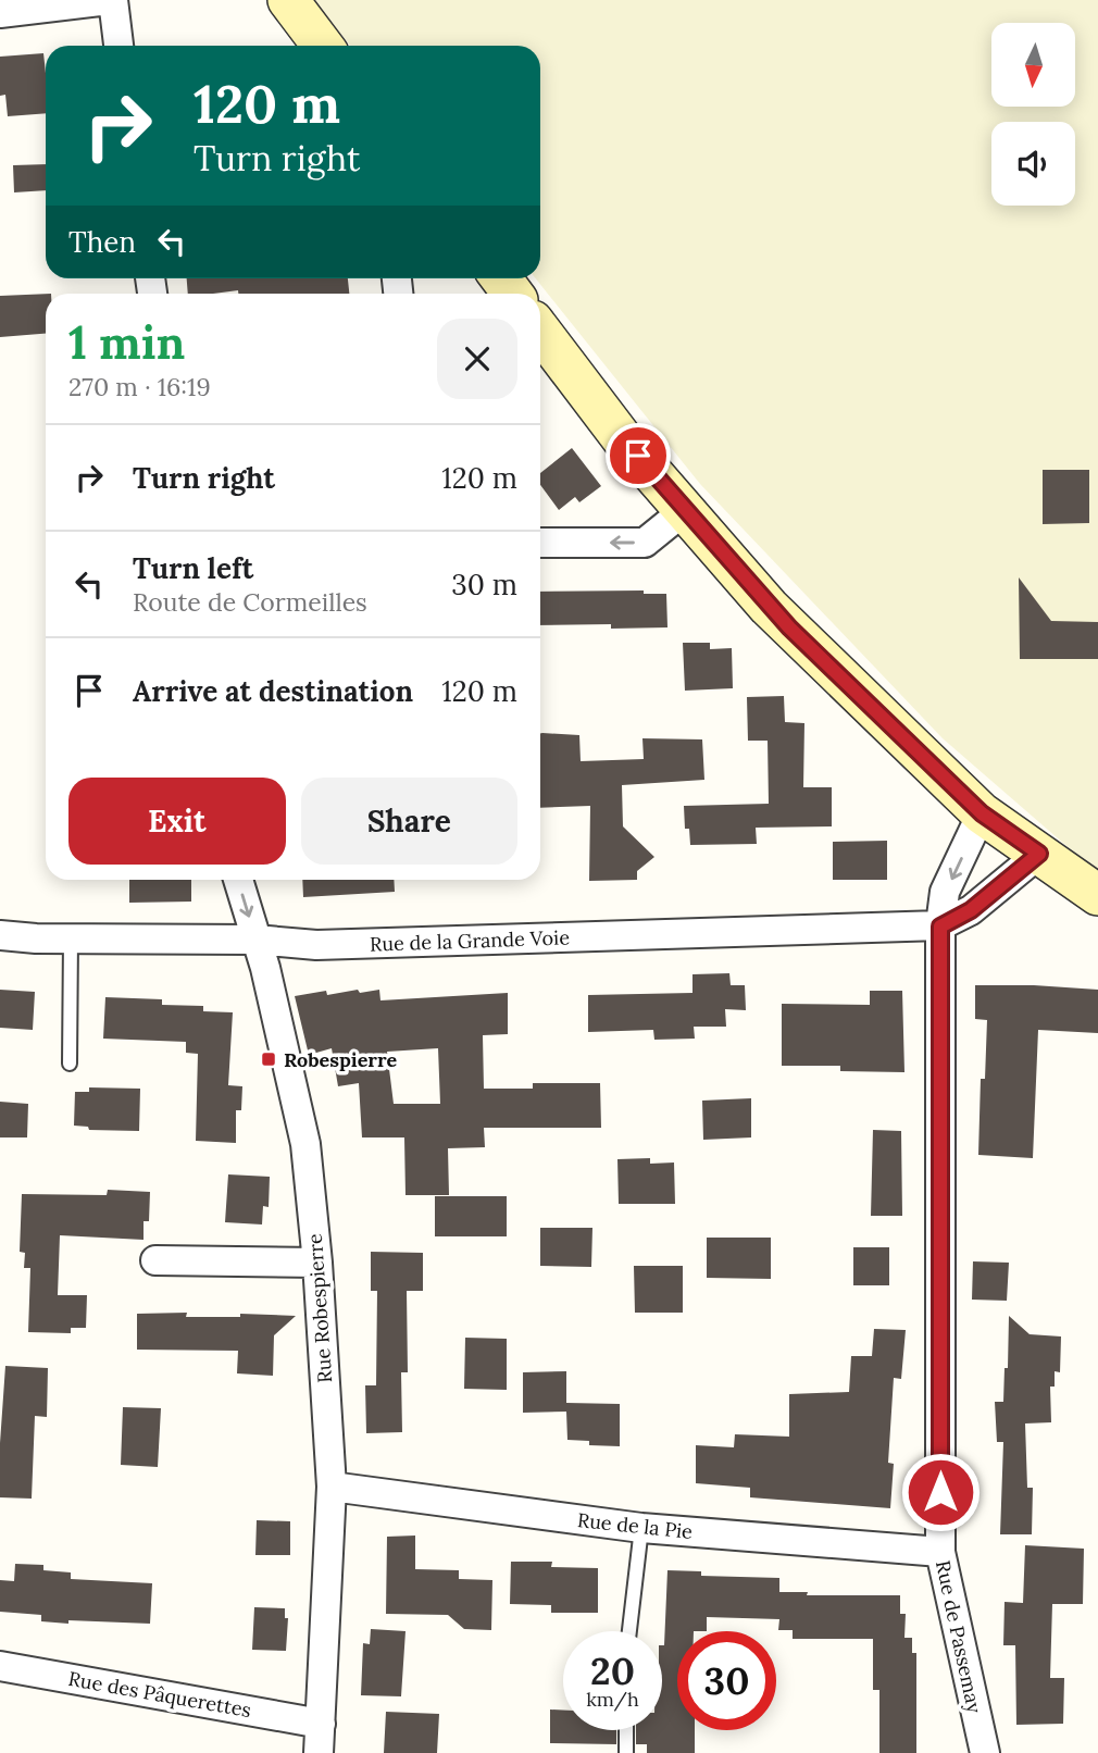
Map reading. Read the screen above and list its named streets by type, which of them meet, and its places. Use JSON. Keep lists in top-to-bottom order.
{
  "streets": {
    "street": [
      "Rue de la Grande Voie",
      "Rue Robespierre",
      "Rue de la Pie",
      "Rue de Passemay",
      "Rue des Pâquerettes"
    ]
  },
  "crossings": [
    ["Rue de la Grande Voie", "Rue Robespierre"],
    ["Rue de la Grande Voie", "Rue de Passemay"],
    ["Rue Robespierre", "Rue de la Pie"],
    ["Rue Robespierre", "Rue des Pâquerettes"],
    ["Rue de la Pie", "Rue de Passemay"]
  ],
  "places": {
    "transit": ["Robespierre"]
  },
  "north": "bottom",
  "page": {
    "turn": ["120 m", "Turn right"],
    "then": "Then",
    "heading": ["1 min", "270 m · 16:19"],
    "list": [
      {
        "name": "Turn right",
        "value": "120 m"
      },
      {
        "name": "Turn left",
        "note": "Route de Cormeilles",
        "value": "30 m"
      },
      {
        "name": "Arrive at destination",
        "value": "120 m"
      }
    ],
    "buttons": ["Exit", "Share"],
    "speed": "20 km/h",
    "limit": "30"
  }
}
